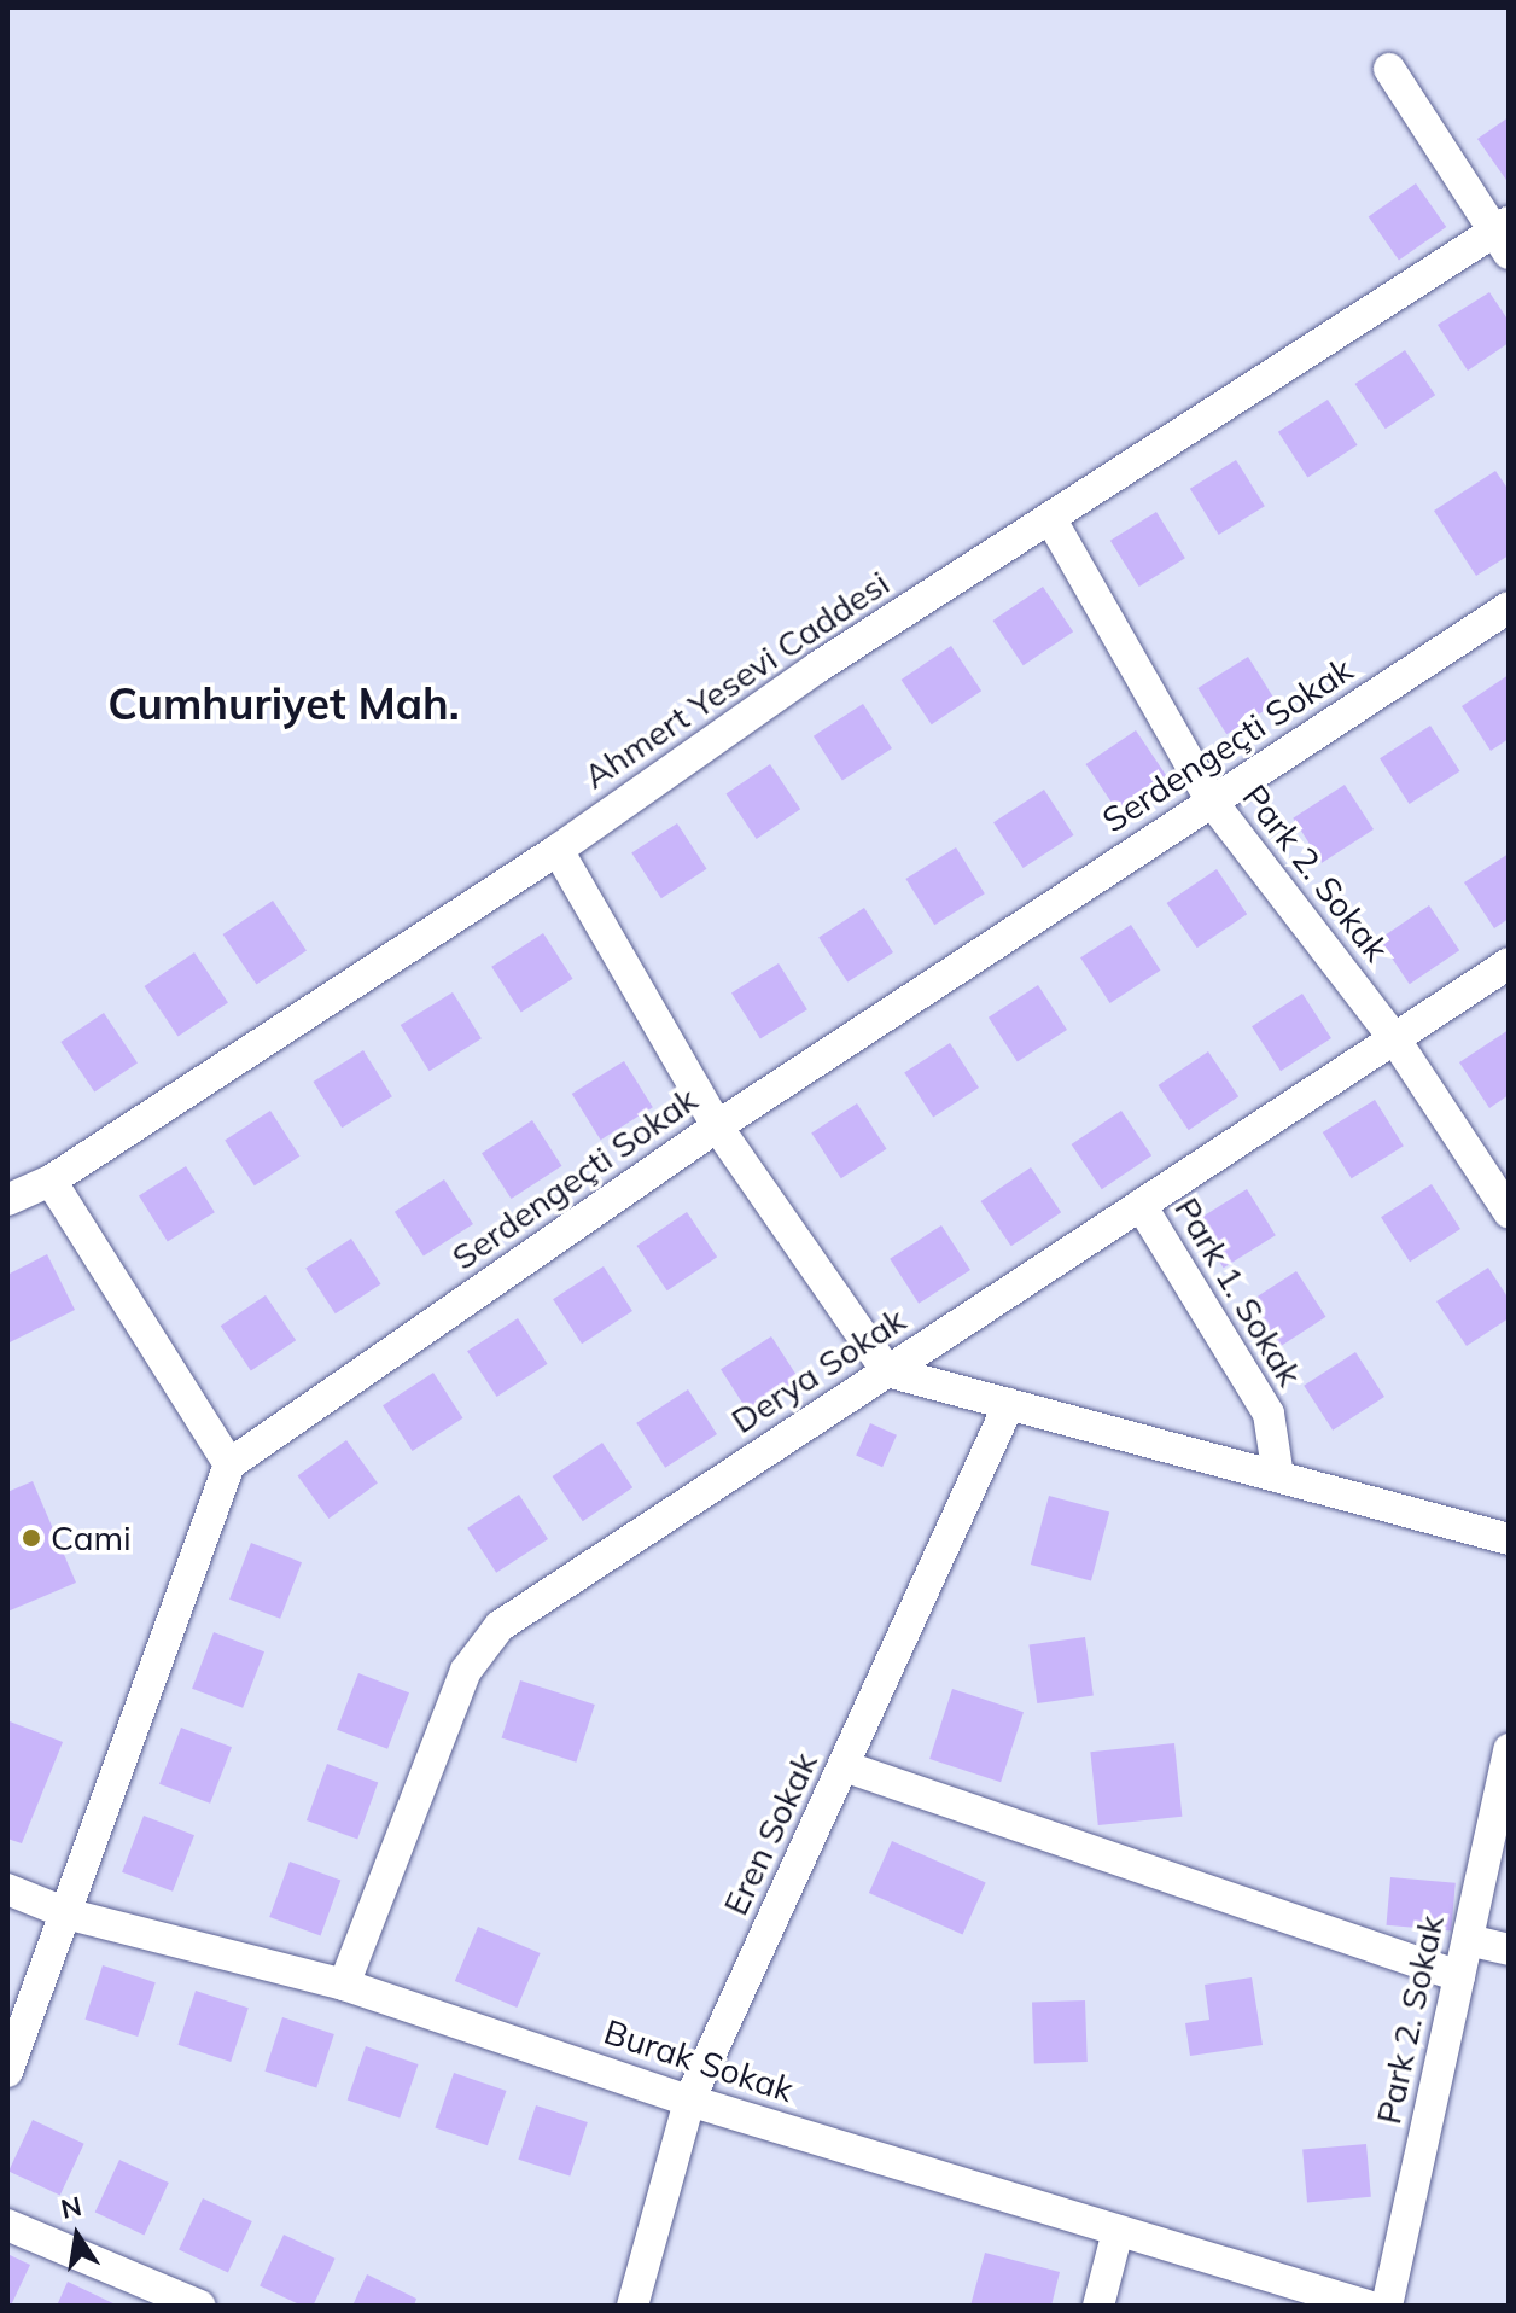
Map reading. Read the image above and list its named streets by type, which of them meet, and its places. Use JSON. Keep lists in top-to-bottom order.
{
  "streets": {
    "street": [
      "Ahmert Yesevi Caddesi",
      "Serdengeçti Sokak",
      "Park 2. Sokak",
      "Park 1. Sokak",
      "Derya Sokak",
      "Eren Sokak",
      "Burak Sokak"
    ]
  },
  "crossings": [
    ["Ahmert Yesevi Caddesi", "Park 2. Sokak"],
    ["Serdengeçti Sokak", "Park 2. Sokak"],
    ["Park 2. Sokak", "Derya Sokak"],
    ["Park 1. Sokak", "Derya Sokak"],
    ["Derya Sokak", "Burak Sokak"],
    ["Eren Sokak", "Burak Sokak"]
  ],
  "districts": ["Cumhuriyet Mah."],
  "places": ["Cami"],
  "north": "top"
}
